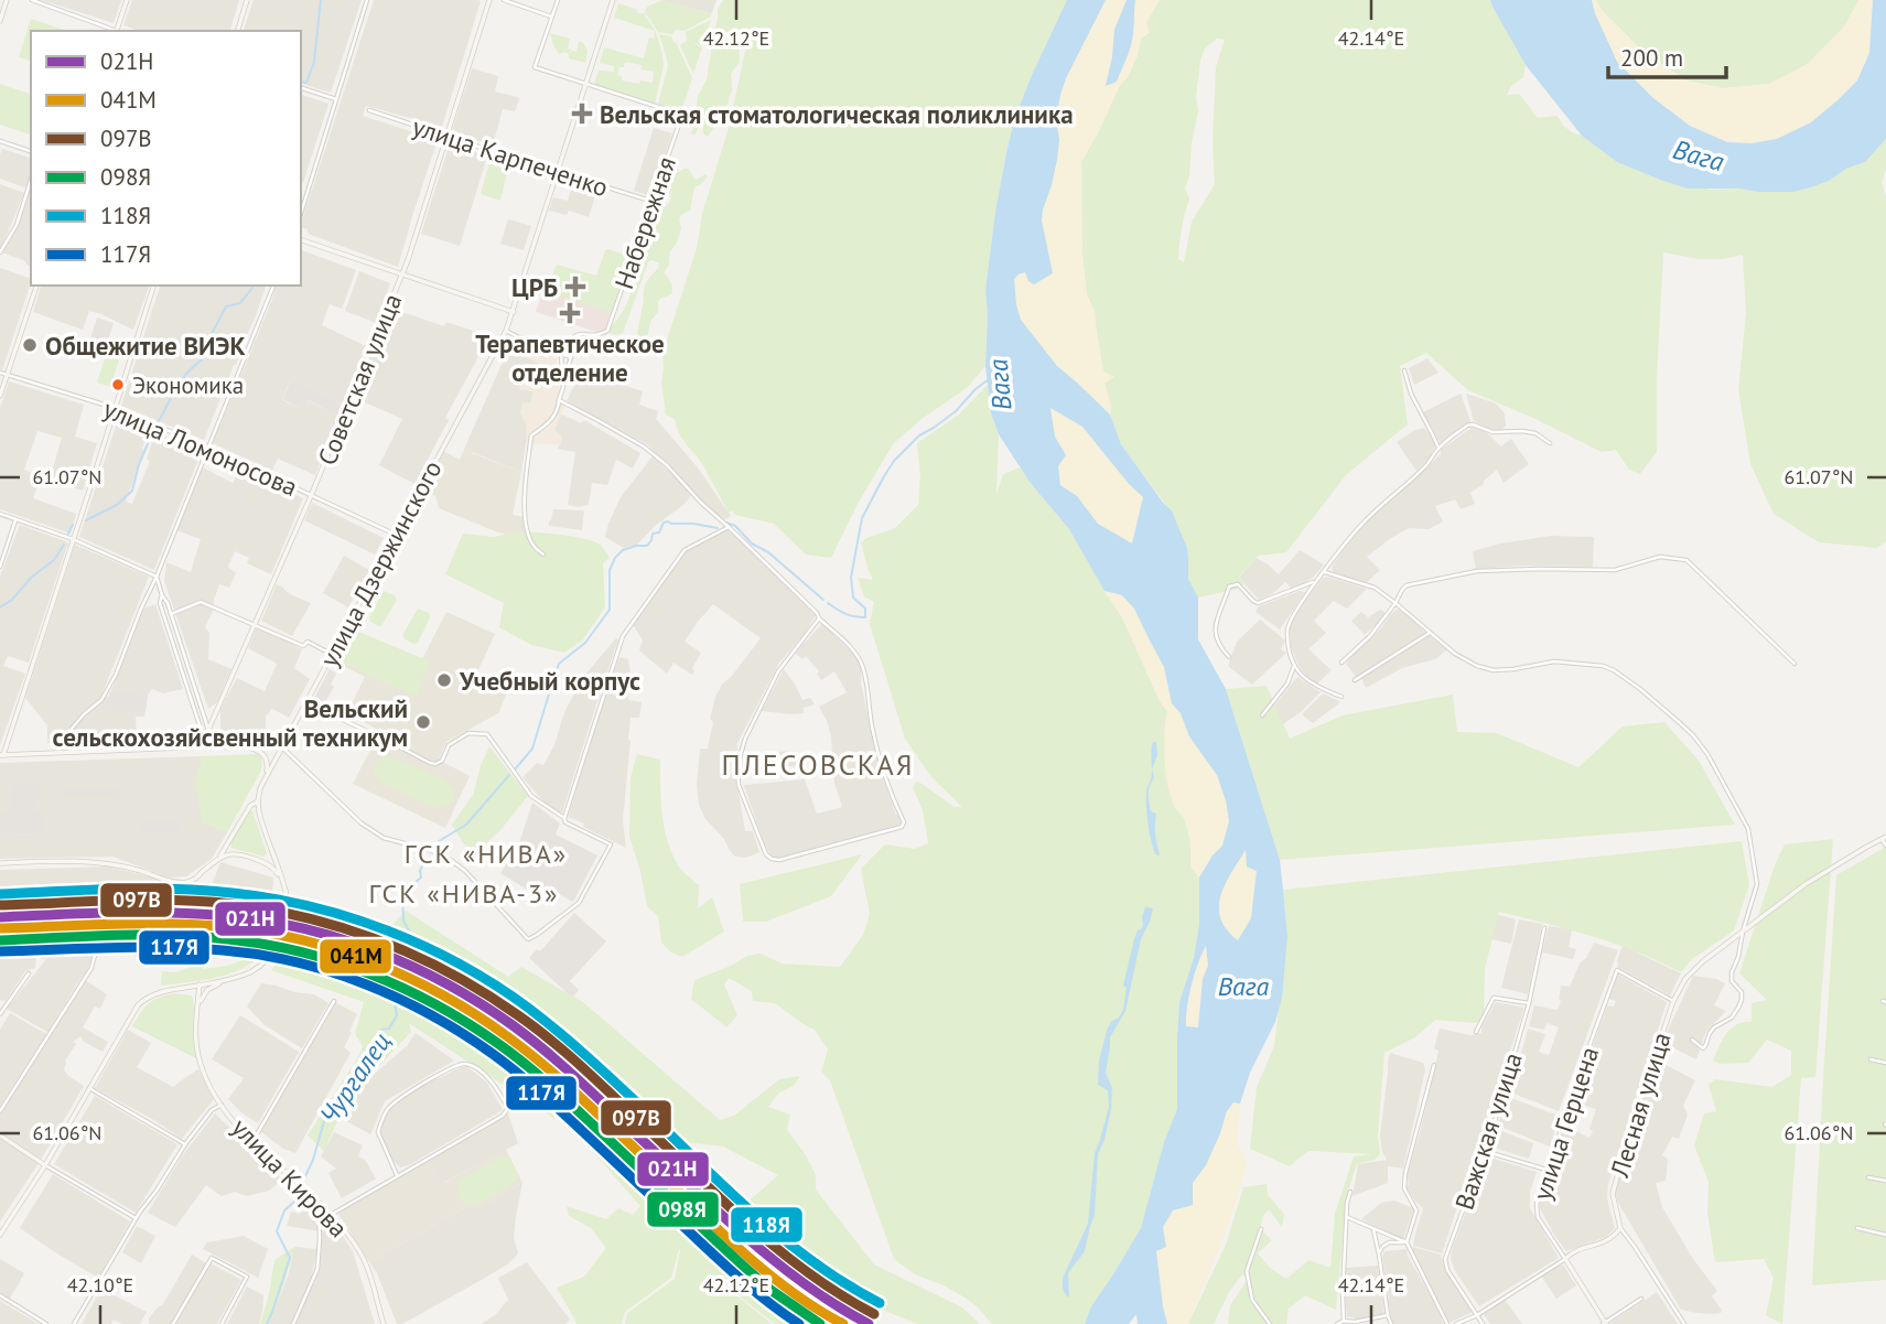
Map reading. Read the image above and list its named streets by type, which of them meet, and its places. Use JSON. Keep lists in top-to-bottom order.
{
  "streets": {
    "main road": [
      "Советская улица",
      "улица Дзержинского",
      "Лесная улица",
      "улица Герцена",
      "улица Кирова"
    ],
    "street": [
      "улица Карпеченко",
      "Набережная",
      "улица Ломоносова",
      "Важская улица"
    ]
  },
  "crossings": [
    ["улица Карпеченко", "Набережная"],
    ["улица Карпеченко", "Советская улица"],
    ["улица Карпеченко", "улица Дзержинского"],
    ["Набережная", "улица Дзержинского"],
    ["Советская улица", "улица Ломоносова"],
    ["улица Ломоносова", "улица Дзержинского"],
    ["Лесная улица", "улица Герцена"]
  ],
  "districts": ["ПЛЕСОВСКАЯ", "ГСК «НИВА»", "ГСК «НИВА-3»"],
  "water": ["Вага", "Чургалец"],
  "places": {
    "health": ["Вельская стоматологическая поликлиника", "ЦРБ", "Терапевтическое отделение"],
    "other": [
      "Общежитие ВИЭК",
      "Экономика",
      "Учебный корпус",
      "Вельский сельскохозяйсвенный техникум"
    ]
  },
  "lines": [
    "transit line 118Я",
    "transit line 097В",
    "transit line 021Н",
    "transit line 041М",
    "transit line 098Я",
    "transit line 117Я"
  ],
  "legend": [
    "021Н",
    "041М",
    "097В",
    "098Я",
    "118Я",
    "117Я"
  ],
  "scale_bar": "200 m",
  "coordinates": [
    "42.12°E",
    "42.14°E",
    "61.07°N",
    "61.06°N",
    "42.10°E"
  ]
}
